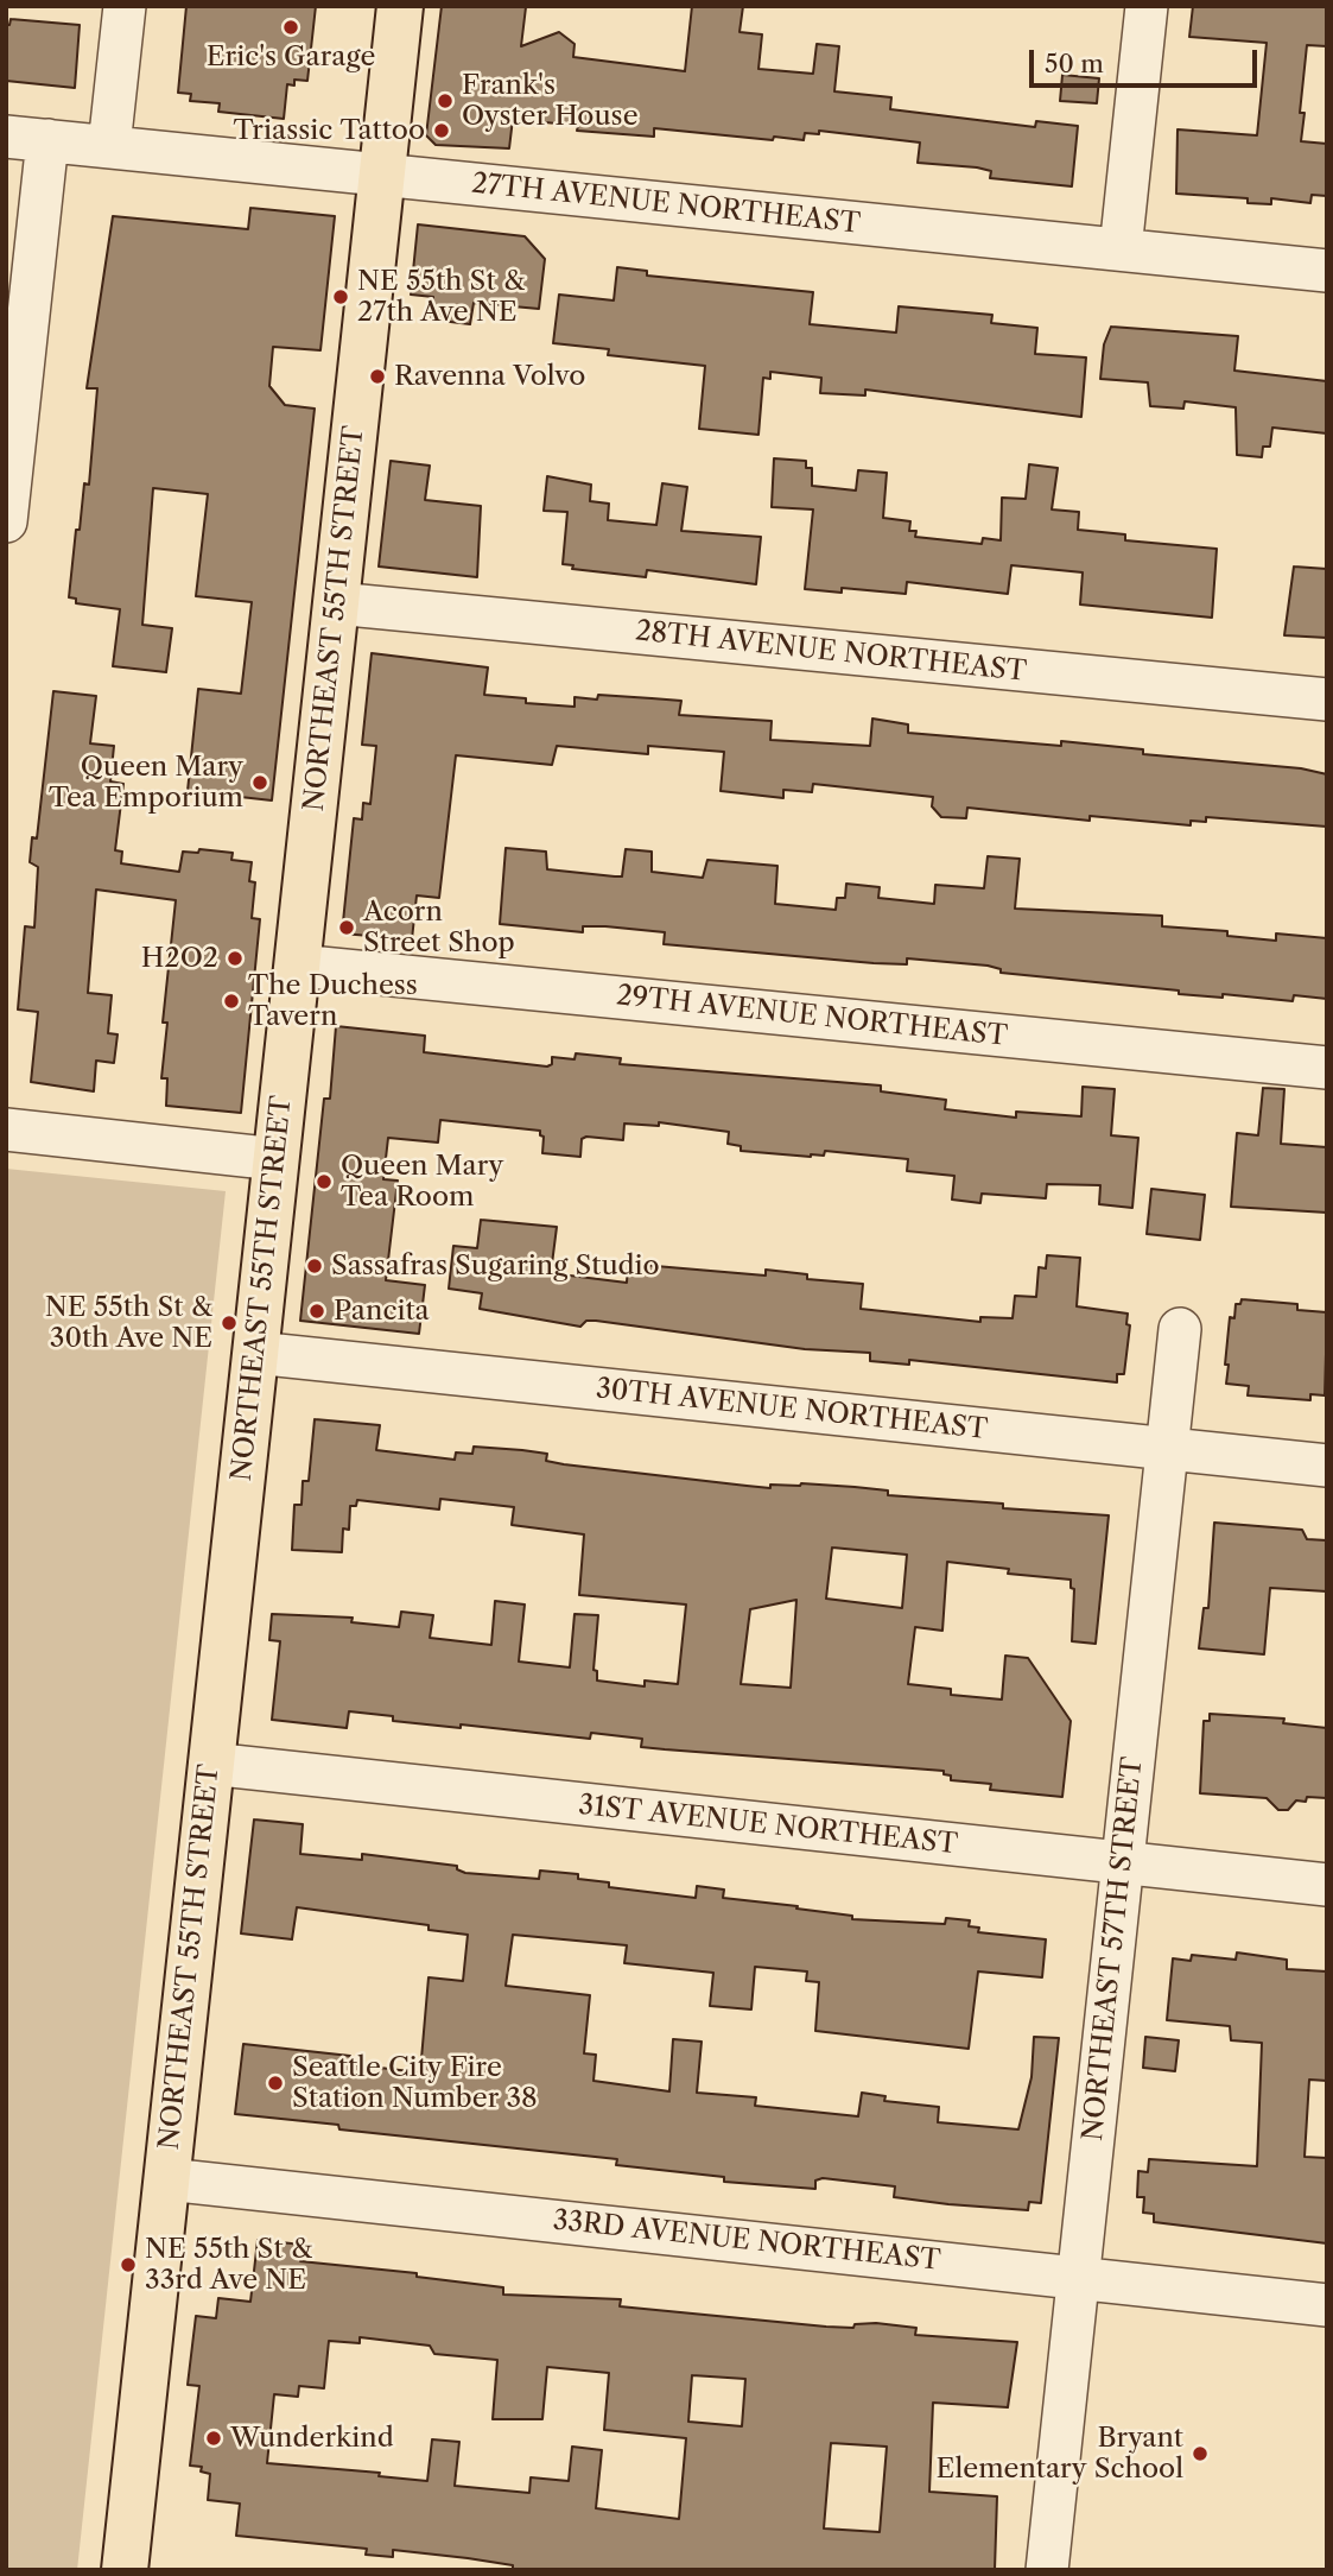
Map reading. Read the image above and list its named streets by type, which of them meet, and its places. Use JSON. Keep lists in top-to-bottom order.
{
  "streets": {
    "main road": ["NORTHEAST 55TH STREET"],
    "street": [
      "27TH AVENUE NORTHEAST",
      "28TH AVENUE NORTHEAST",
      "29TH AVENUE NORTHEAST",
      "30TH AVENUE NORTHEAST",
      "31ST AVENUE NORTHEAST",
      "NORTHEAST 57TH STREET",
      "33RD AVENUE NORTHEAST"
    ]
  },
  "crossings": [
    ["27TH AVENUE NORTHEAST", "NORTHEAST 55TH STREET"],
    ["NORTHEAST 55TH STREET", "28TH AVENUE NORTHEAST"],
    ["NORTHEAST 55TH STREET", "29TH AVENUE NORTHEAST"],
    ["NORTHEAST 55TH STREET", "30TH AVENUE NORTHEAST"],
    ["NORTHEAST 55TH STREET", "31ST AVENUE NORTHEAST"],
    ["NORTHEAST 55TH STREET", "33RD AVENUE NORTHEAST"],
    ["30TH AVENUE NORTHEAST", "NORTHEAST 57TH STREET"],
    ["31ST AVENUE NORTHEAST", "NORTHEAST 57TH STREET"],
    ["NORTHEAST 57TH STREET", "33RD AVENUE NORTHEAST"]
  ],
  "places": [
    "Eric's Garage",
    "Frank's Oyster House",
    "Triassic Tattoo",
    "NE 55th St & 27th Ave NE",
    "Ravenna Volvo",
    "Queen Mary Tea Emporium",
    "Acorn Street Shop",
    "H2O2",
    "The Duchess Tavern",
    "Queen Mary Tea Room",
    "Sassafras Sugaring Studio",
    "Pancita",
    "NE 55th St & 30th Ave NE",
    "Seattle City Fire Station Number 38",
    "NE 55th St & 33rd Ave NE",
    "Wunderkind",
    "Bryant Elementary School"
  ],
  "scale_bar": "50 m"
}
